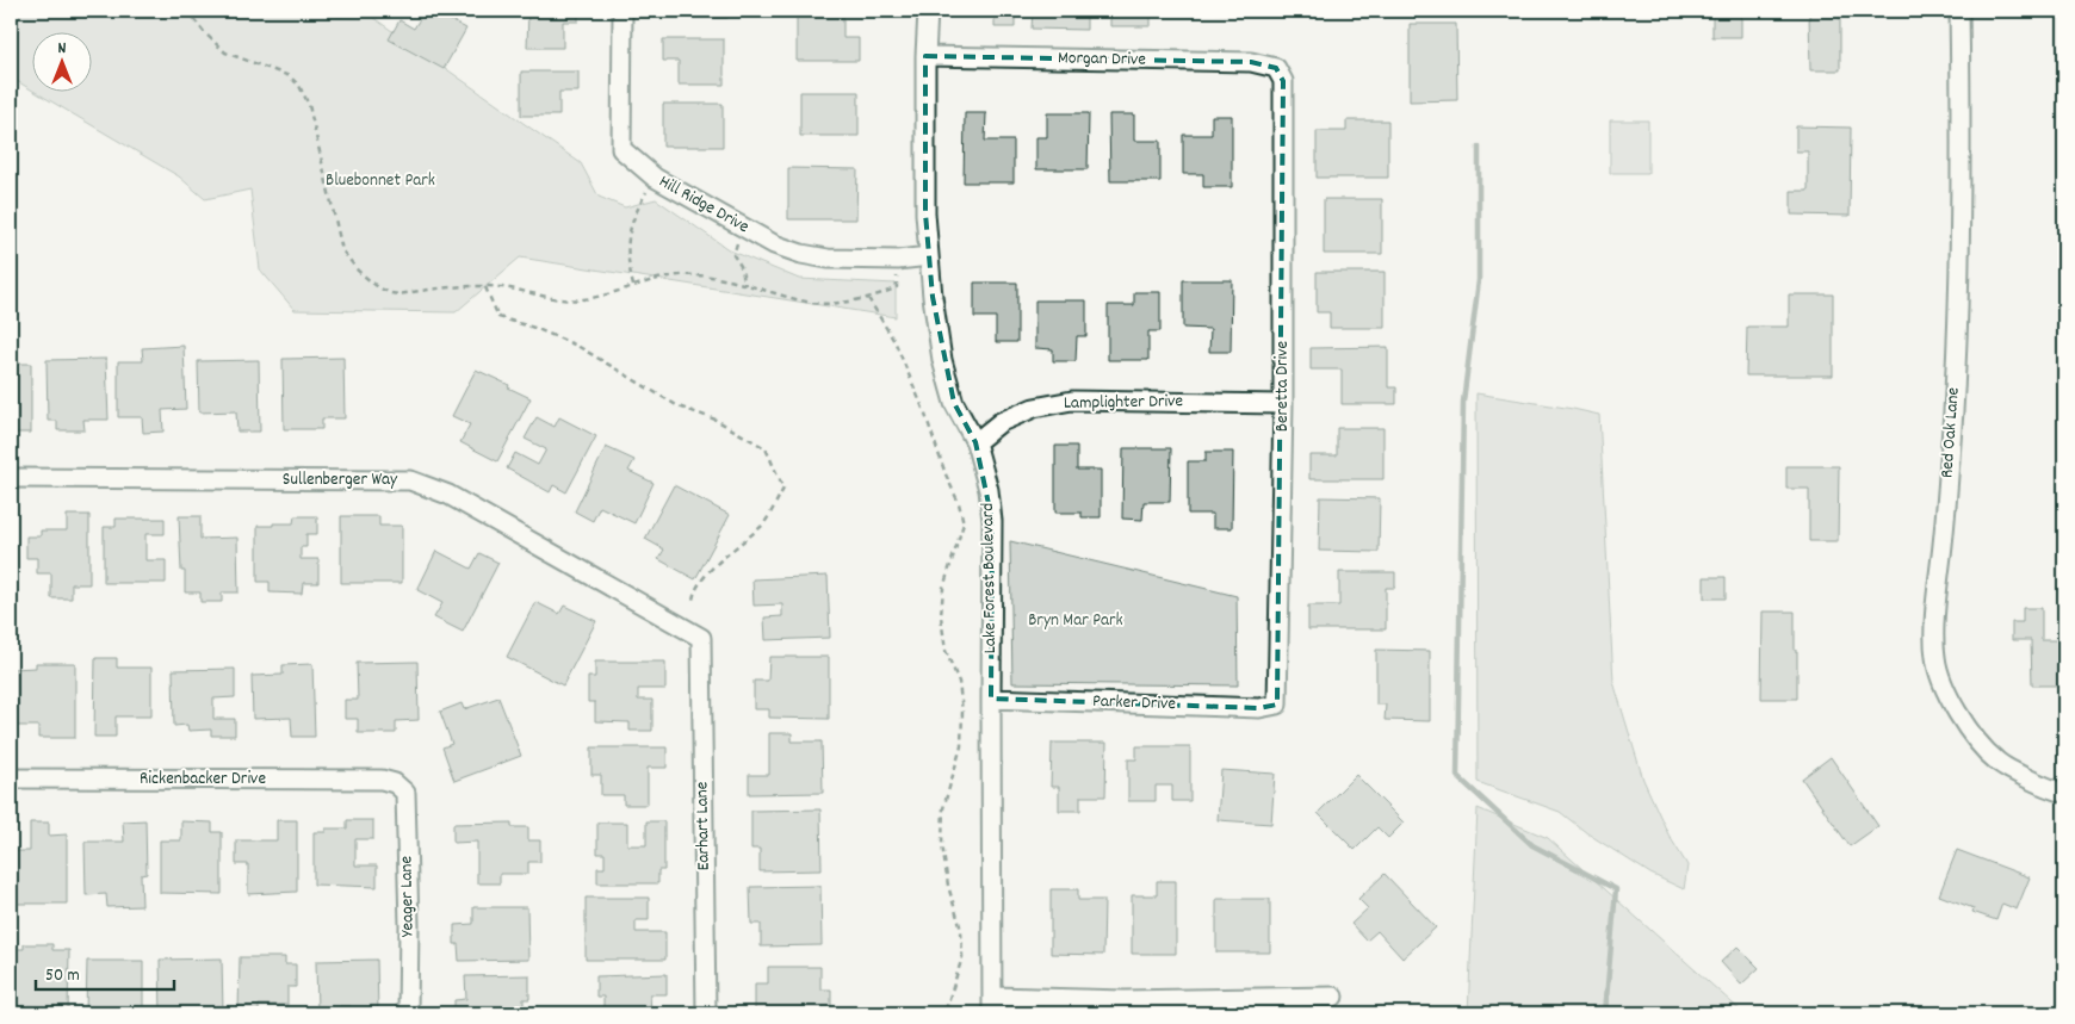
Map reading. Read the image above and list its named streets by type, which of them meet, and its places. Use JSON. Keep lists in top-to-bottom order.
{
  "streets": {
    "street": [
      "Morgan Drive",
      "Hill Ridge Drive",
      "Beretta Drive",
      "Lamplighter Drive",
      "Red Oak Lane",
      "Sullenberger Way",
      "Lake Forest Boulevard",
      "Parker Drive",
      "Rickenbacker Drive",
      "Earhart Lane",
      "Yeager Lane"
    ]
  },
  "crossings": [
    ["Morgan Drive", "Beretta Drive"],
    ["Morgan Drive", "Lake Forest Boulevard"],
    ["Hill Ridge Drive", "Lake Forest Boulevard"],
    ["Beretta Drive", "Lamplighter Drive"],
    ["Beretta Drive", "Parker Drive"],
    ["Lamplighter Drive", "Lake Forest Boulevard"],
    ["Sullenberger Way", "Earhart Lane"],
    ["Lake Forest Boulevard", "Parker Drive"],
    ["Rickenbacker Drive", "Yeager Lane"]
  ],
  "parks": ["Bluebonnet Park", "Bryn Mar Park"],
  "scale_bar": "50 m",
  "north": "top"
}
